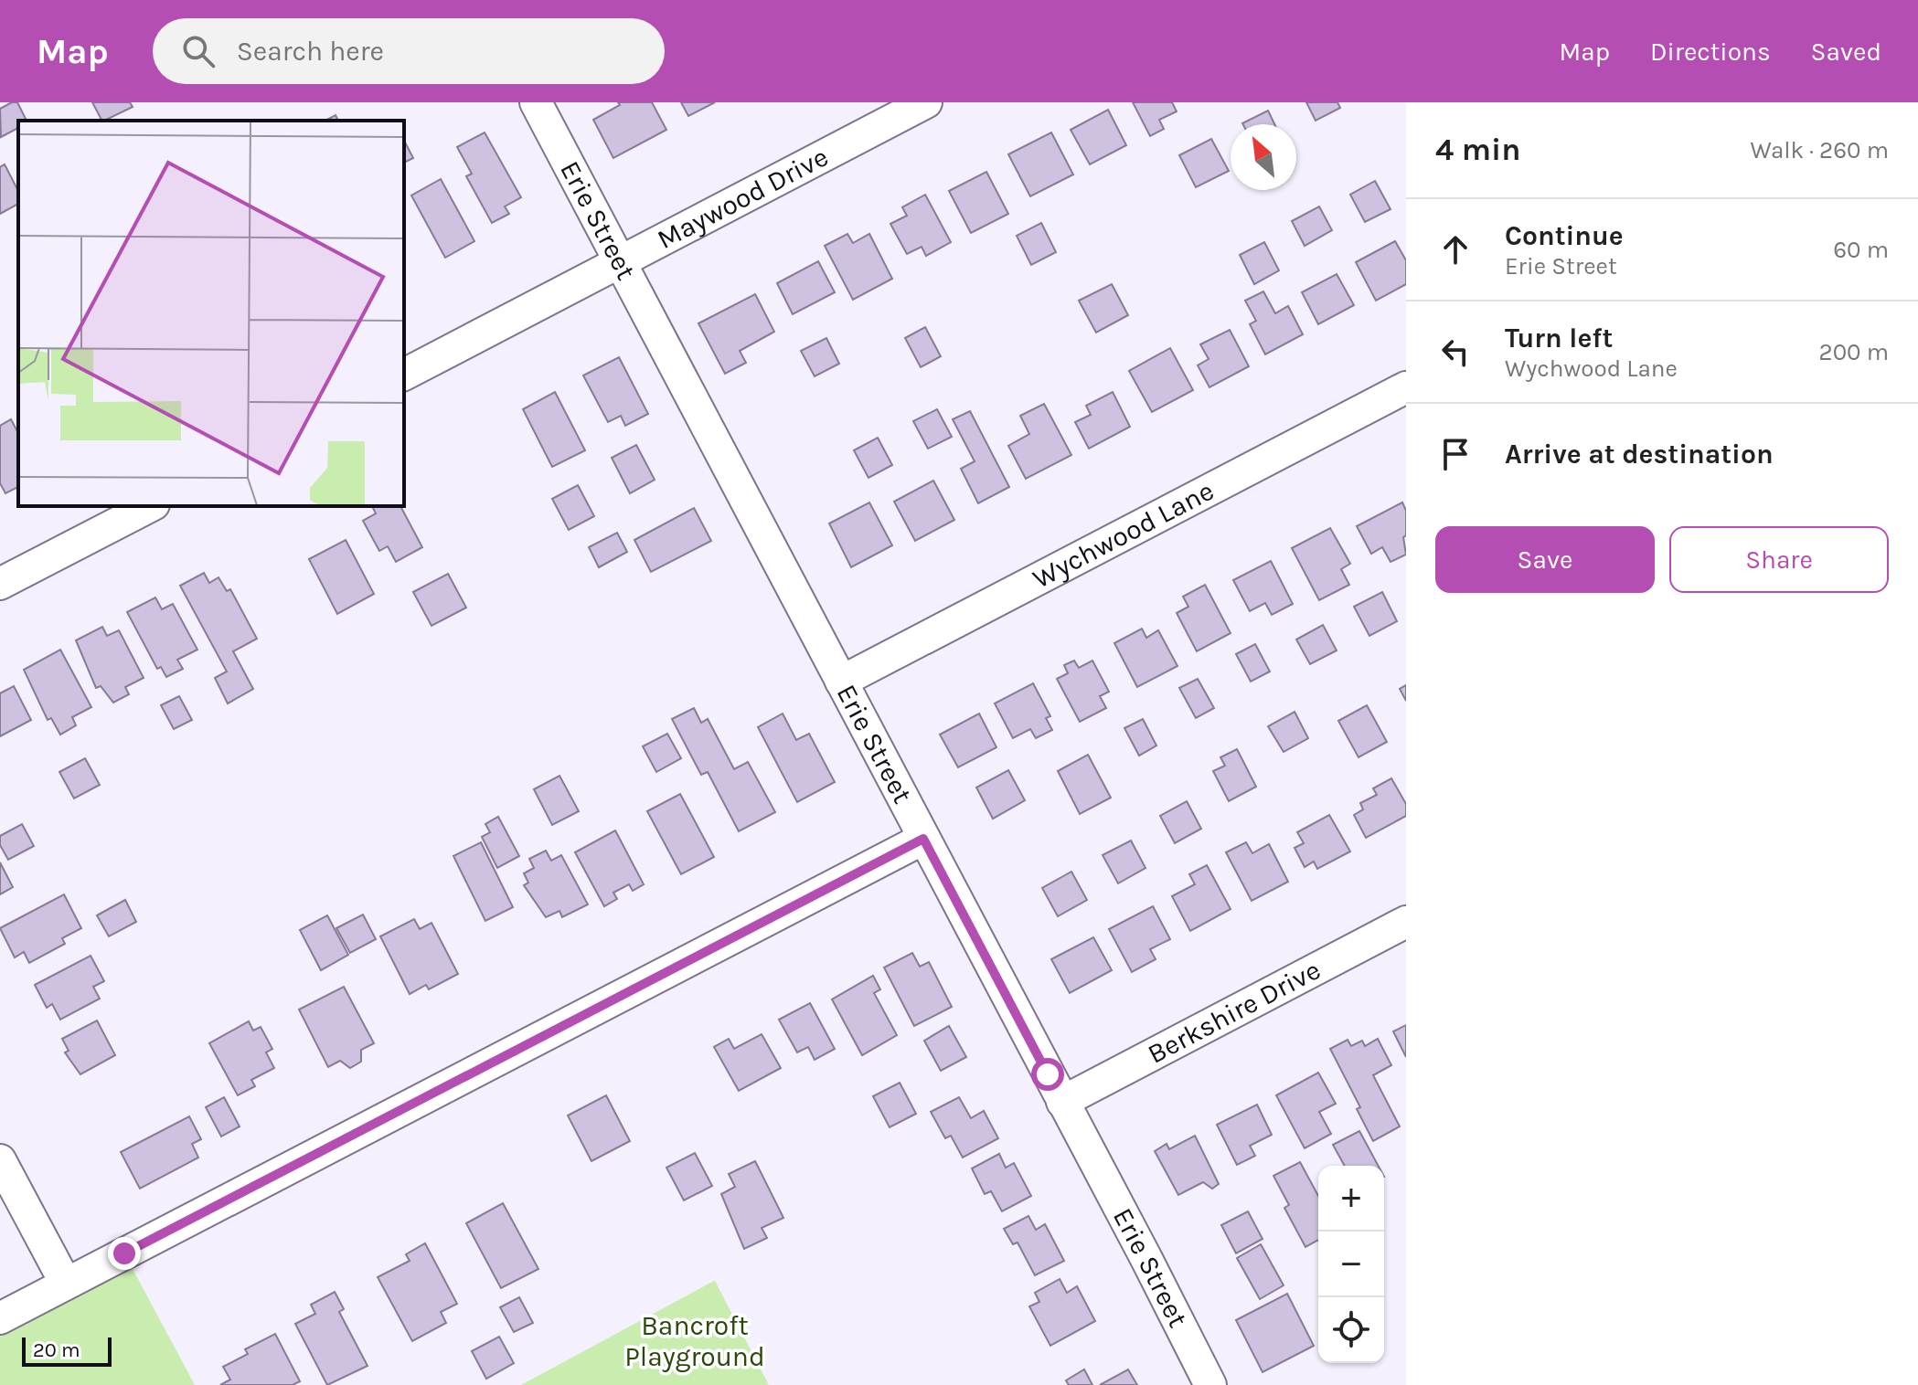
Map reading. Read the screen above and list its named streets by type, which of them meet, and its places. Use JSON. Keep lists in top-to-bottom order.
{
  "streets": {
    "street": [
      "Maywood Drive",
      "Erie Street",
      "Wychwood Lane",
      "Berkshire Drive"
    ]
  },
  "crossings": [
    ["Maywood Drive", "Erie Street"],
    ["Erie Street", "Wychwood Lane"],
    ["Erie Street", "Berkshire Drive"]
  ],
  "parks": ["Bancroft Playground"],
  "scale_bar": "20 m",
  "north": "top left",
  "page": {
    "header": "Map",
    "search": "Search here",
    "nav": ["Map", "Directions", "Saved"],
    "heading": ["4 min", "Walk · 260 m"],
    "list": [
      ["Continue", "Erie Street", "60 m"],
      ["Turn left", "Wychwood Lane", "200 m"],
      "Arrive at destination"
    ],
    "buttons": ["Save", "Share"],
    "map_buttons": ["+", "−"],
    "scale": "20 m"
  }
}
